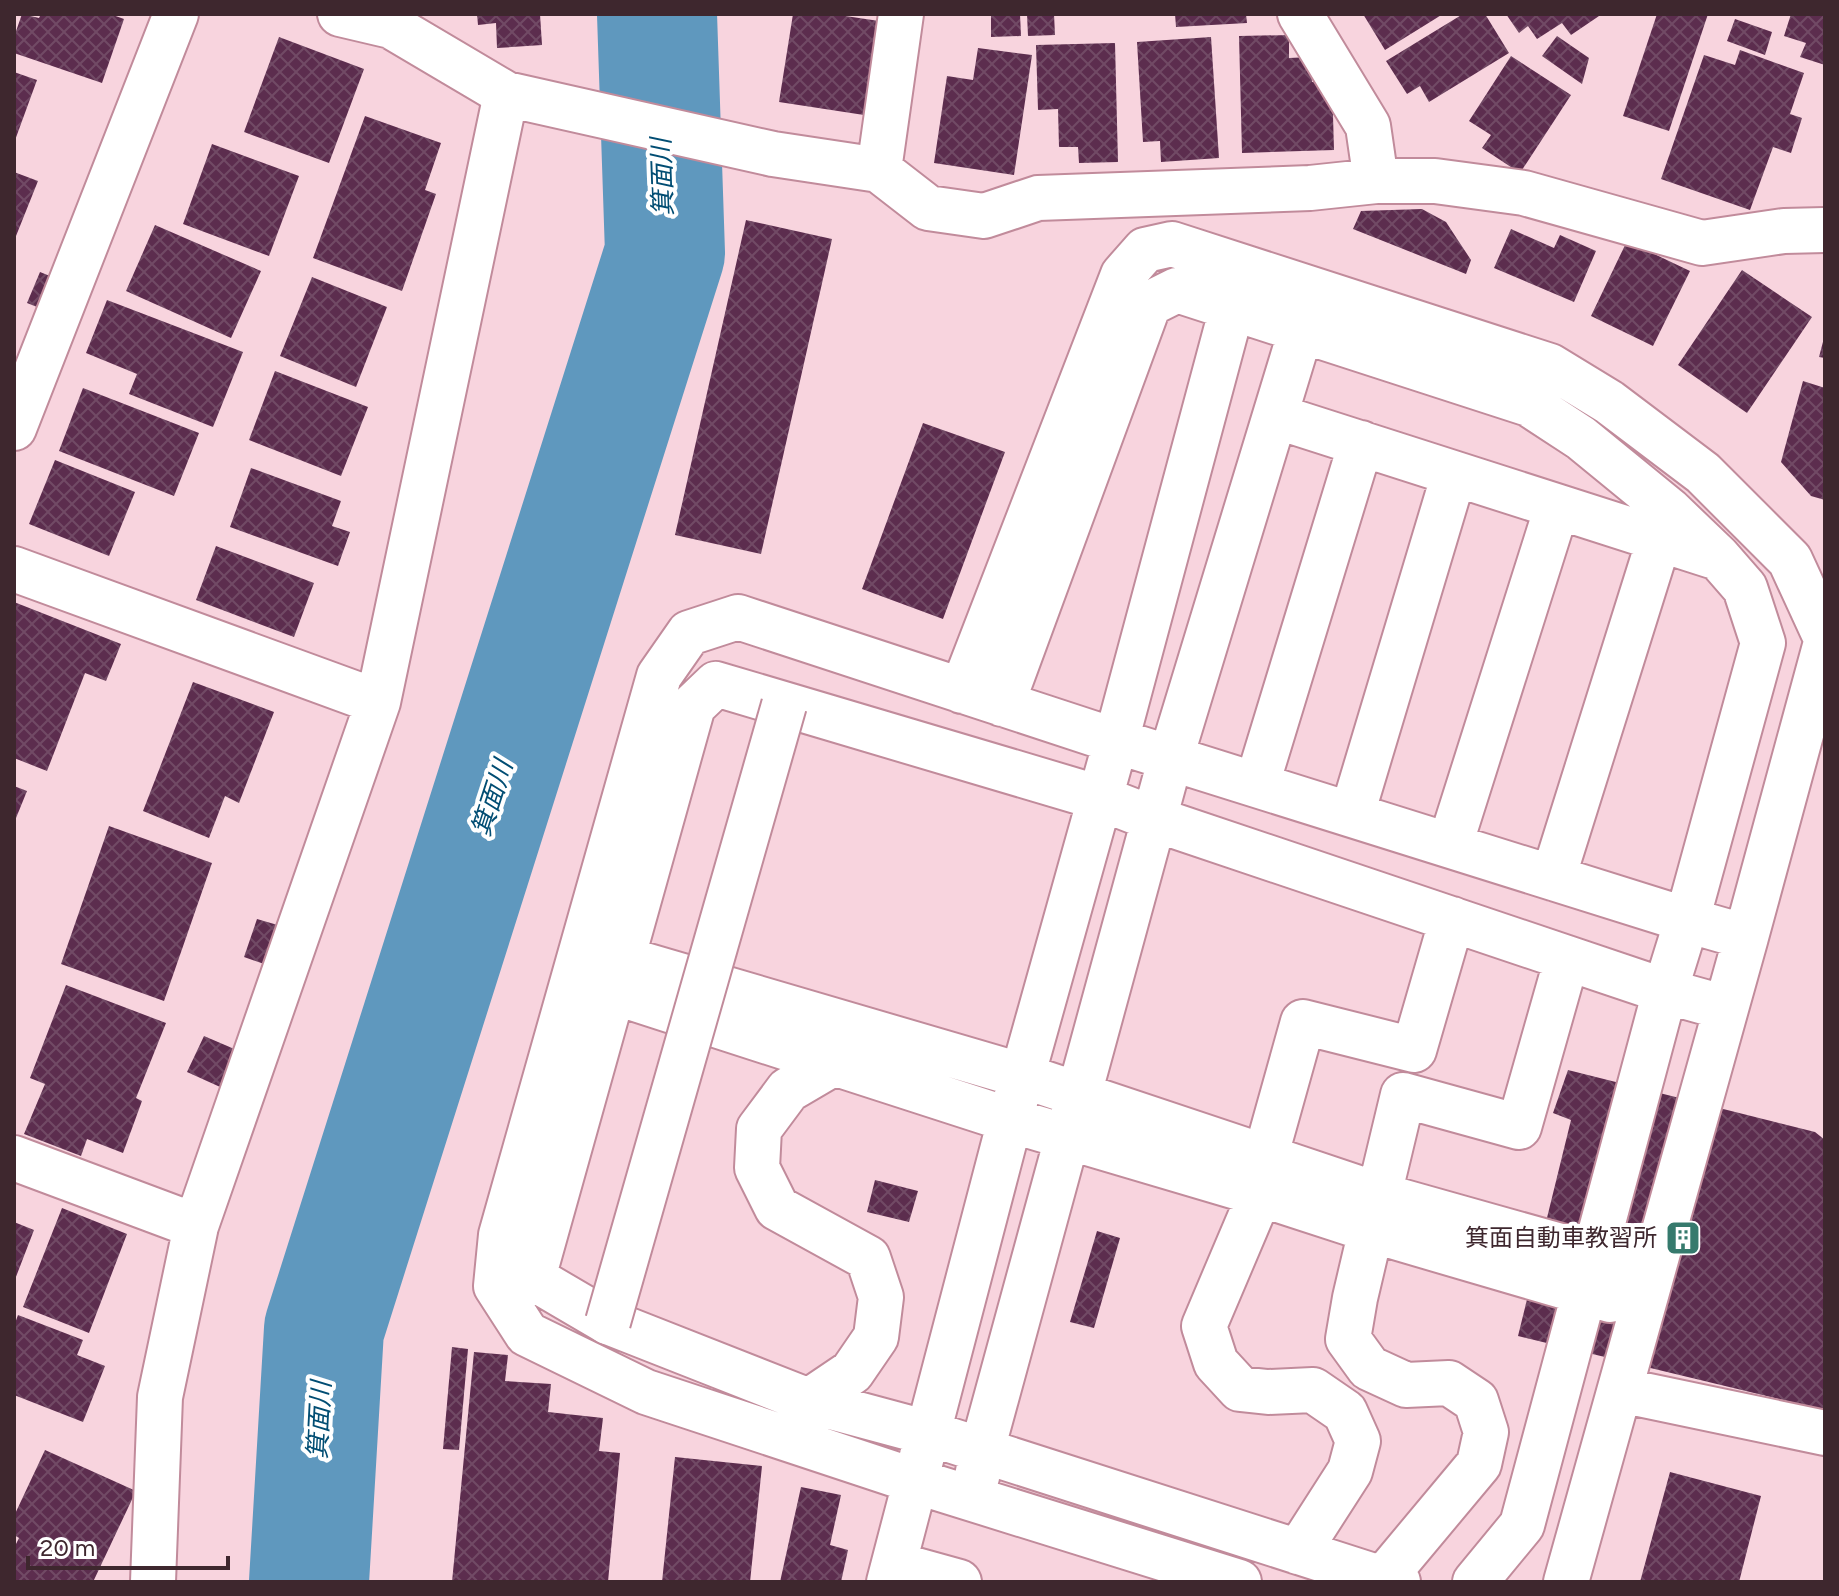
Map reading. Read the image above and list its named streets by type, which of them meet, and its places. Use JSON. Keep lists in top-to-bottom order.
{
  "water": ["箕面川"],
  "places": {
    "building": ["箕面自動車教習所"]
  },
  "scale_bar": "20 m"
}
